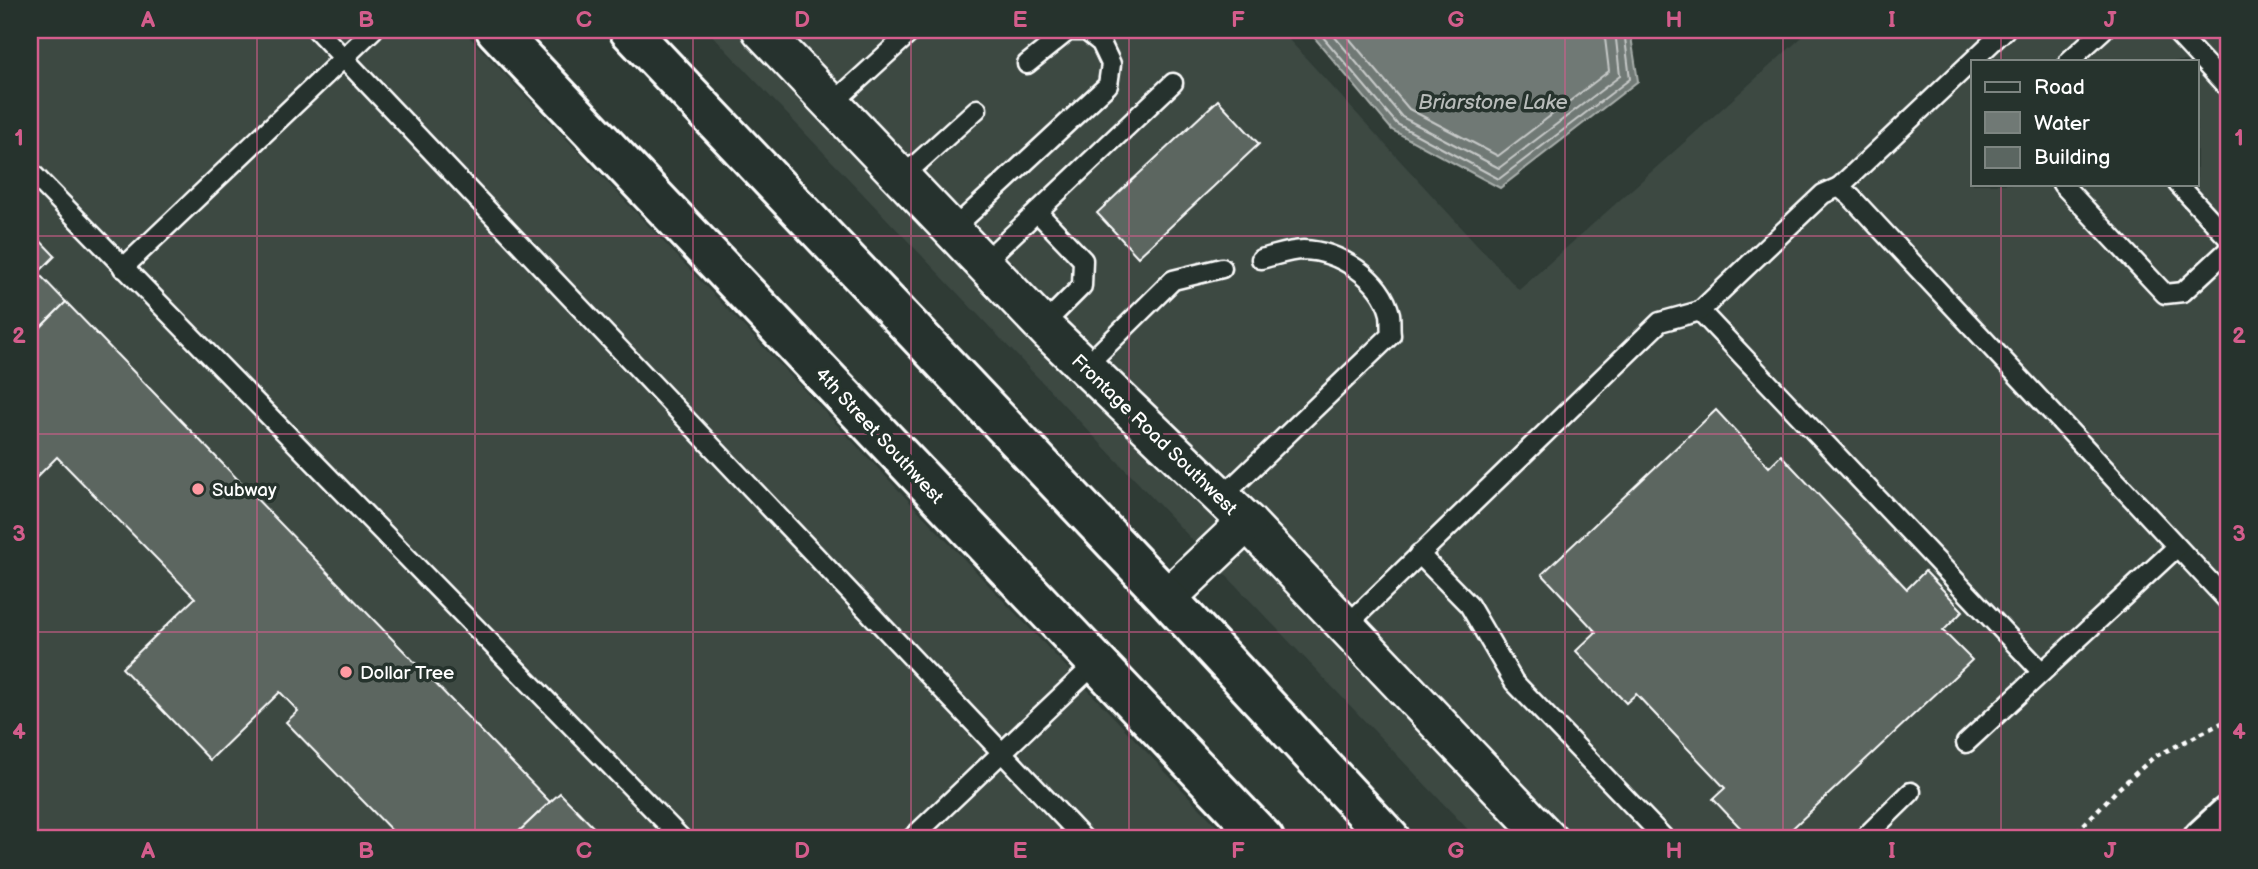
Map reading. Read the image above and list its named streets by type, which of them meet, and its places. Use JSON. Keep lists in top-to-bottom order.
{
  "streets": {
    "main road": ["4th Street Southwest"],
    "street": ["Frontage Road Southwest"]
  },
  "water": ["Briarstone Lake"],
  "places": ["Subway", "Dollar Tree"],
  "legend": ["Road", "Water", "Building"],
  "grid": {
    "columns": [
      "A",
      "B",
      "C",
      "D",
      "E",
      "F",
      "G",
      "H",
      "I",
      "J"
    ],
    "rows": [
      "1",
      "2",
      "3",
      "4"
    ]
  }
}
